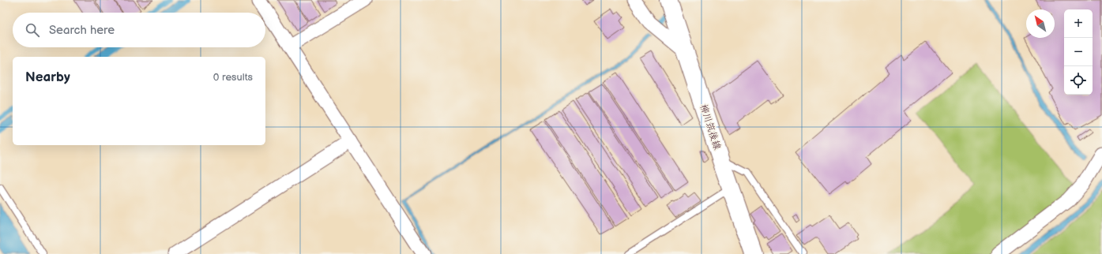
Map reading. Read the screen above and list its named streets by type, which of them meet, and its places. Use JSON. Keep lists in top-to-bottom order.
{
  "streets": {
    "main road": ["柳川筑後線"]
  },
  "north": "top left",
  "page": {
    "map_buttons": ["+", "−"],
    "search": "Search here",
    "heading": ["Nearby", "0 results"]
  }
}
